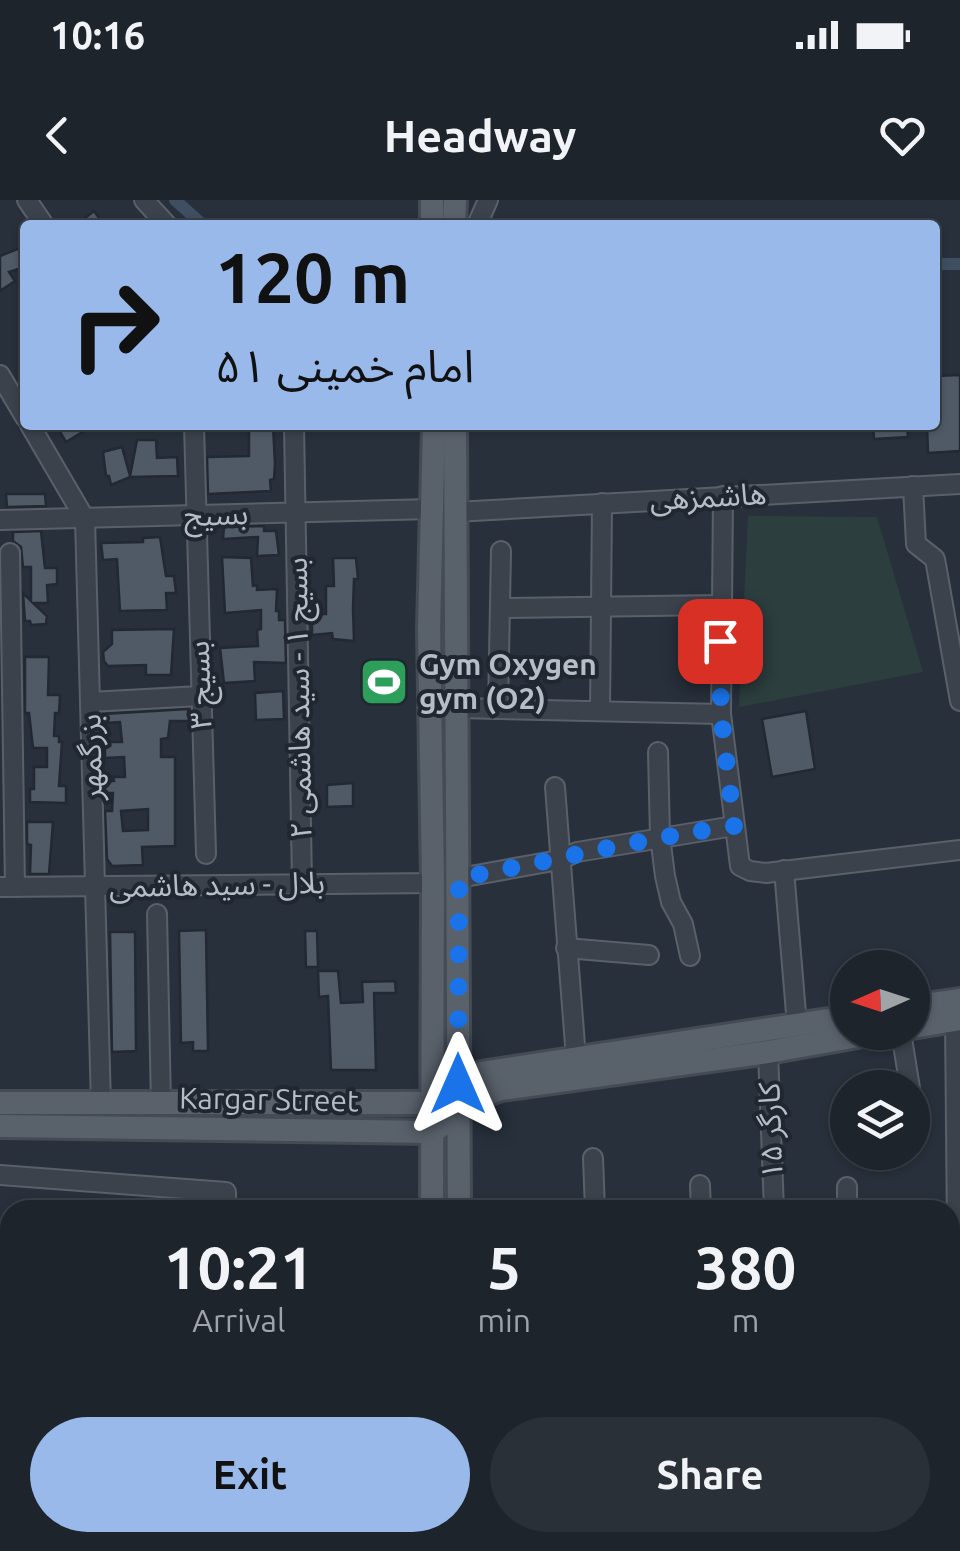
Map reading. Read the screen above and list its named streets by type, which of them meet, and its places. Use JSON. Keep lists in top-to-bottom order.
{
  "streets": {
    "main road": ["Kargar Street"],
    "street": [
      "هاشمزهی",
      "بسیج",
      "بسیج ۳",
      "بسیج ۱ - سید هاشمی ۲",
      "بزرگمهر",
      "بلال - سید هاشمی",
      "کارگر ۱۵"
    ]
  },
  "crossings": [
    ["هاشمزهی", "بسیج"],
    ["بسیج", "بسیج ۳"],
    ["بسیج", "بسیج ۱ - سید هاشمی ۲"],
    ["بسیج", "بزرگمهر"],
    ["بسیج ۱ - سید هاشمی ۲", "بلال - سید هاشمی"],
    ["بزرگمهر", "بلال - سید هاشمی"],
    ["بزرگمهر", "Kargar Street"]
  ],
  "places": {
    "sports": ["Gym Oxygen gym (O2)"]
  },
  "north": "left",
  "page": {
    "status": "10:16",
    "header": "Headway",
    "turn": ["120 m", "امام خمینی ۵۱"],
    "eta": [
      "10:21",
      "Arrival",
      "5",
      "min",
      "380",
      "m"
    ],
    "buttons": ["Exit", "Share"]
  }
}
